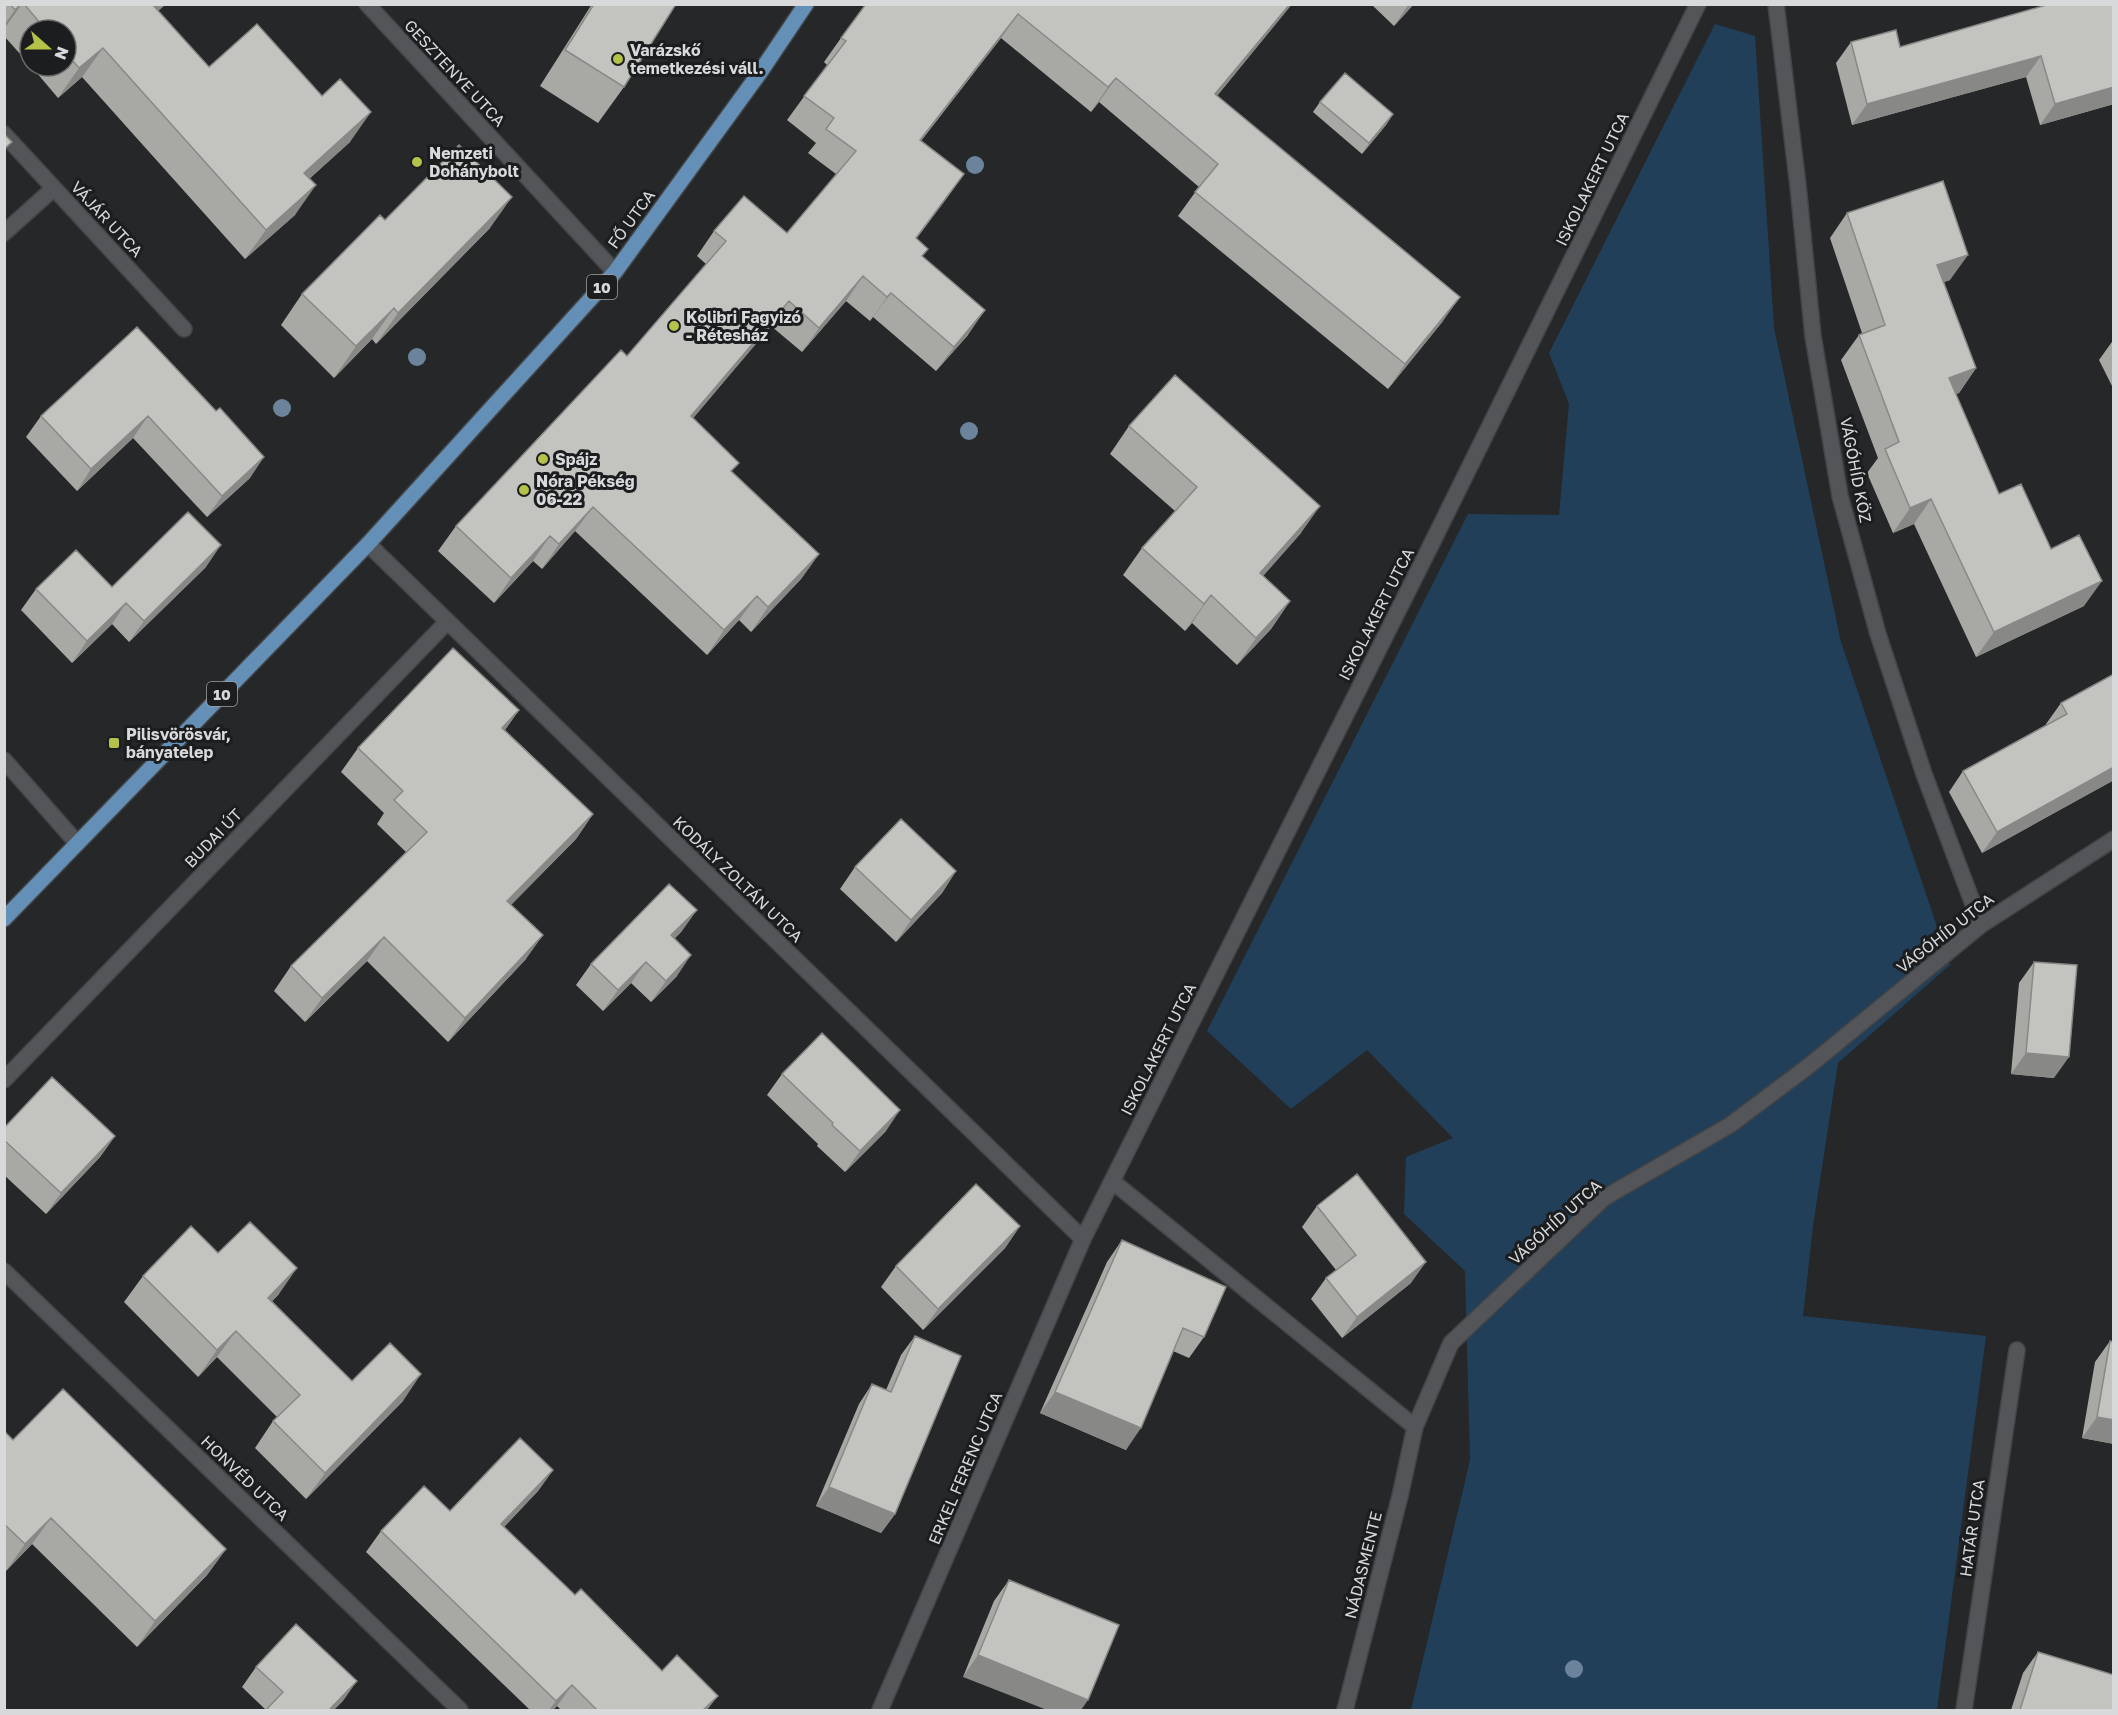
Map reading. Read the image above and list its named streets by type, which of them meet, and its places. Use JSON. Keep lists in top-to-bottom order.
{
  "streets": {
    "main road": ["FŐ UTCA", "10"],
    "street": [
      "GESZTENYE UTCA",
      "ISKOLAKERT UTCA",
      "VÁJÁR UTCA",
      "VÁGÓHÍD KÖZ",
      "BUDAI ÚT",
      "KODÁLY ZOLTÁN UTCA",
      "VÁGÓHÍD UTCA",
      "ERKEL FERENC UTCA",
      "HONVÉD UTCA",
      "HATÁR UTCA",
      "NÁDASMENTE"
    ]
  },
  "crossings": [
    ["GESZTENYE UTCA", "FŐ UTCA"],
    ["ISKOLAKERT UTCA", "KODÁLY ZOLTÁN UTCA"],
    ["ISKOLAKERT UTCA", "ERKEL FERENC UTCA"],
    ["FŐ UTCA", "10"],
    ["FŐ UTCA", "KODÁLY ZOLTÁN UTCA"],
    ["10", "KODÁLY ZOLTÁN UTCA"],
    ["VÁGÓHÍD KÖZ", "VÁGÓHÍD UTCA"],
    ["BUDAI ÚT", "KODÁLY ZOLTÁN UTCA"],
    ["KODÁLY ZOLTÁN UTCA", "ERKEL FERENC UTCA"],
    ["VÁGÓHÍD UTCA", "NÁDASMENTE"]
  ],
  "places": {
    "other": [
      "Varázskő temetkezési váll.",
      "Nemzeti Dohánybolt",
      "Kolibri Fagyizó - Rétesház",
      "Spájz",
      "Nóra Pékség 06-22"
    ],
    "transit": ["Pilisvörösvár, bányatelep"]
  },
  "north": "right"
}
